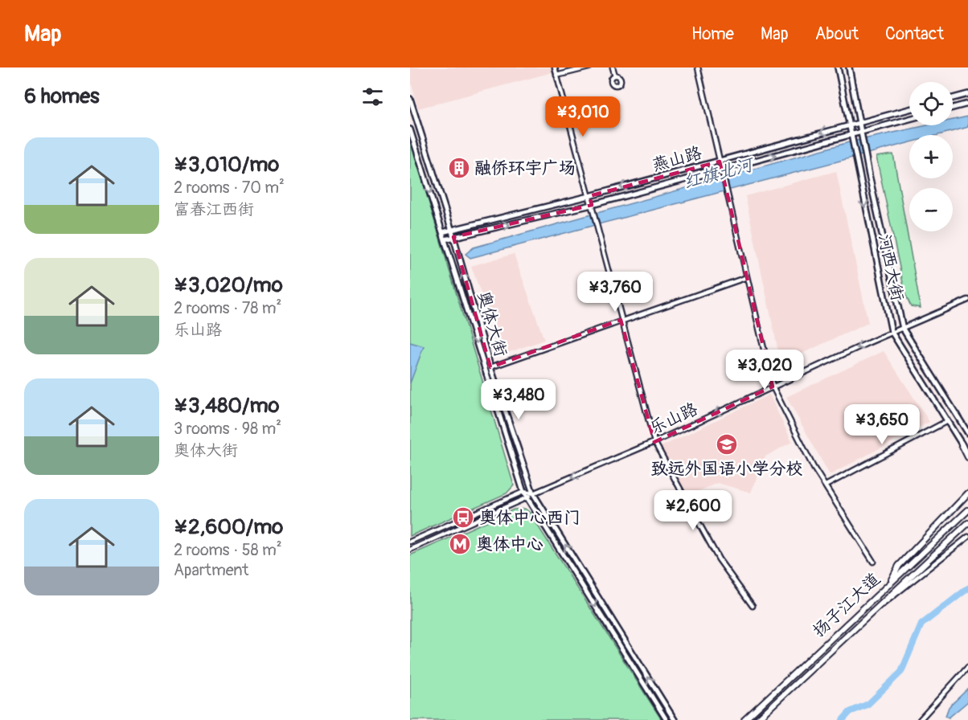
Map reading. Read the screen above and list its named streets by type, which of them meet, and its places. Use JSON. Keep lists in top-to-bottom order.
{
  "streets": {
    "highway": ["扬子江大道"],
    "main road": ["燕山路", "河西大街", "奥体大街"],
    "street": ["乐山路"]
  },
  "crossings": [
    ["燕山路", "河西大街"],
    ["燕山路", "奥体大街"],
    ["河西大街", "乐山路"],
    ["奥体大街", "乐山路"]
  ],
  "one_way": ["乐山路"],
  "water": ["红旗北河"],
  "places": {
    "building": ["融侨环宇广场"],
    "school or university": ["致远外国语小学分校"],
    "bus stop": ["奥体中心西门"],
    "metro station": ["奥体中心"]
  },
  "page": {
    "header": "Map",
    "nav": [
      "Home",
      "Map",
      "About",
      "Contact"
    ],
    "heading": "6 homes",
    "map_buttons": ["+", "−"],
    "price": [
      "¥3,010",
      "¥3,760",
      "¥3,020",
      "¥3,480",
      "¥3,650",
      "¥2,600"
    ],
    "list": [
      {
        "name": "¥3,010/mo",
        "note": "2 rooms · 70 m² · 富春江西街"
      },
      {
        "name": "¥3,020/mo",
        "note": "2 rooms · 78 m² · 乐山路"
      },
      {
        "name": "¥3,480/mo",
        "note": "3 rooms · 98 m² · 奥体大街"
      },
      {
        "name": "¥2,600/mo",
        "note": "2 rooms · 58 m² · Apartment"
      }
    ]
  }
}
